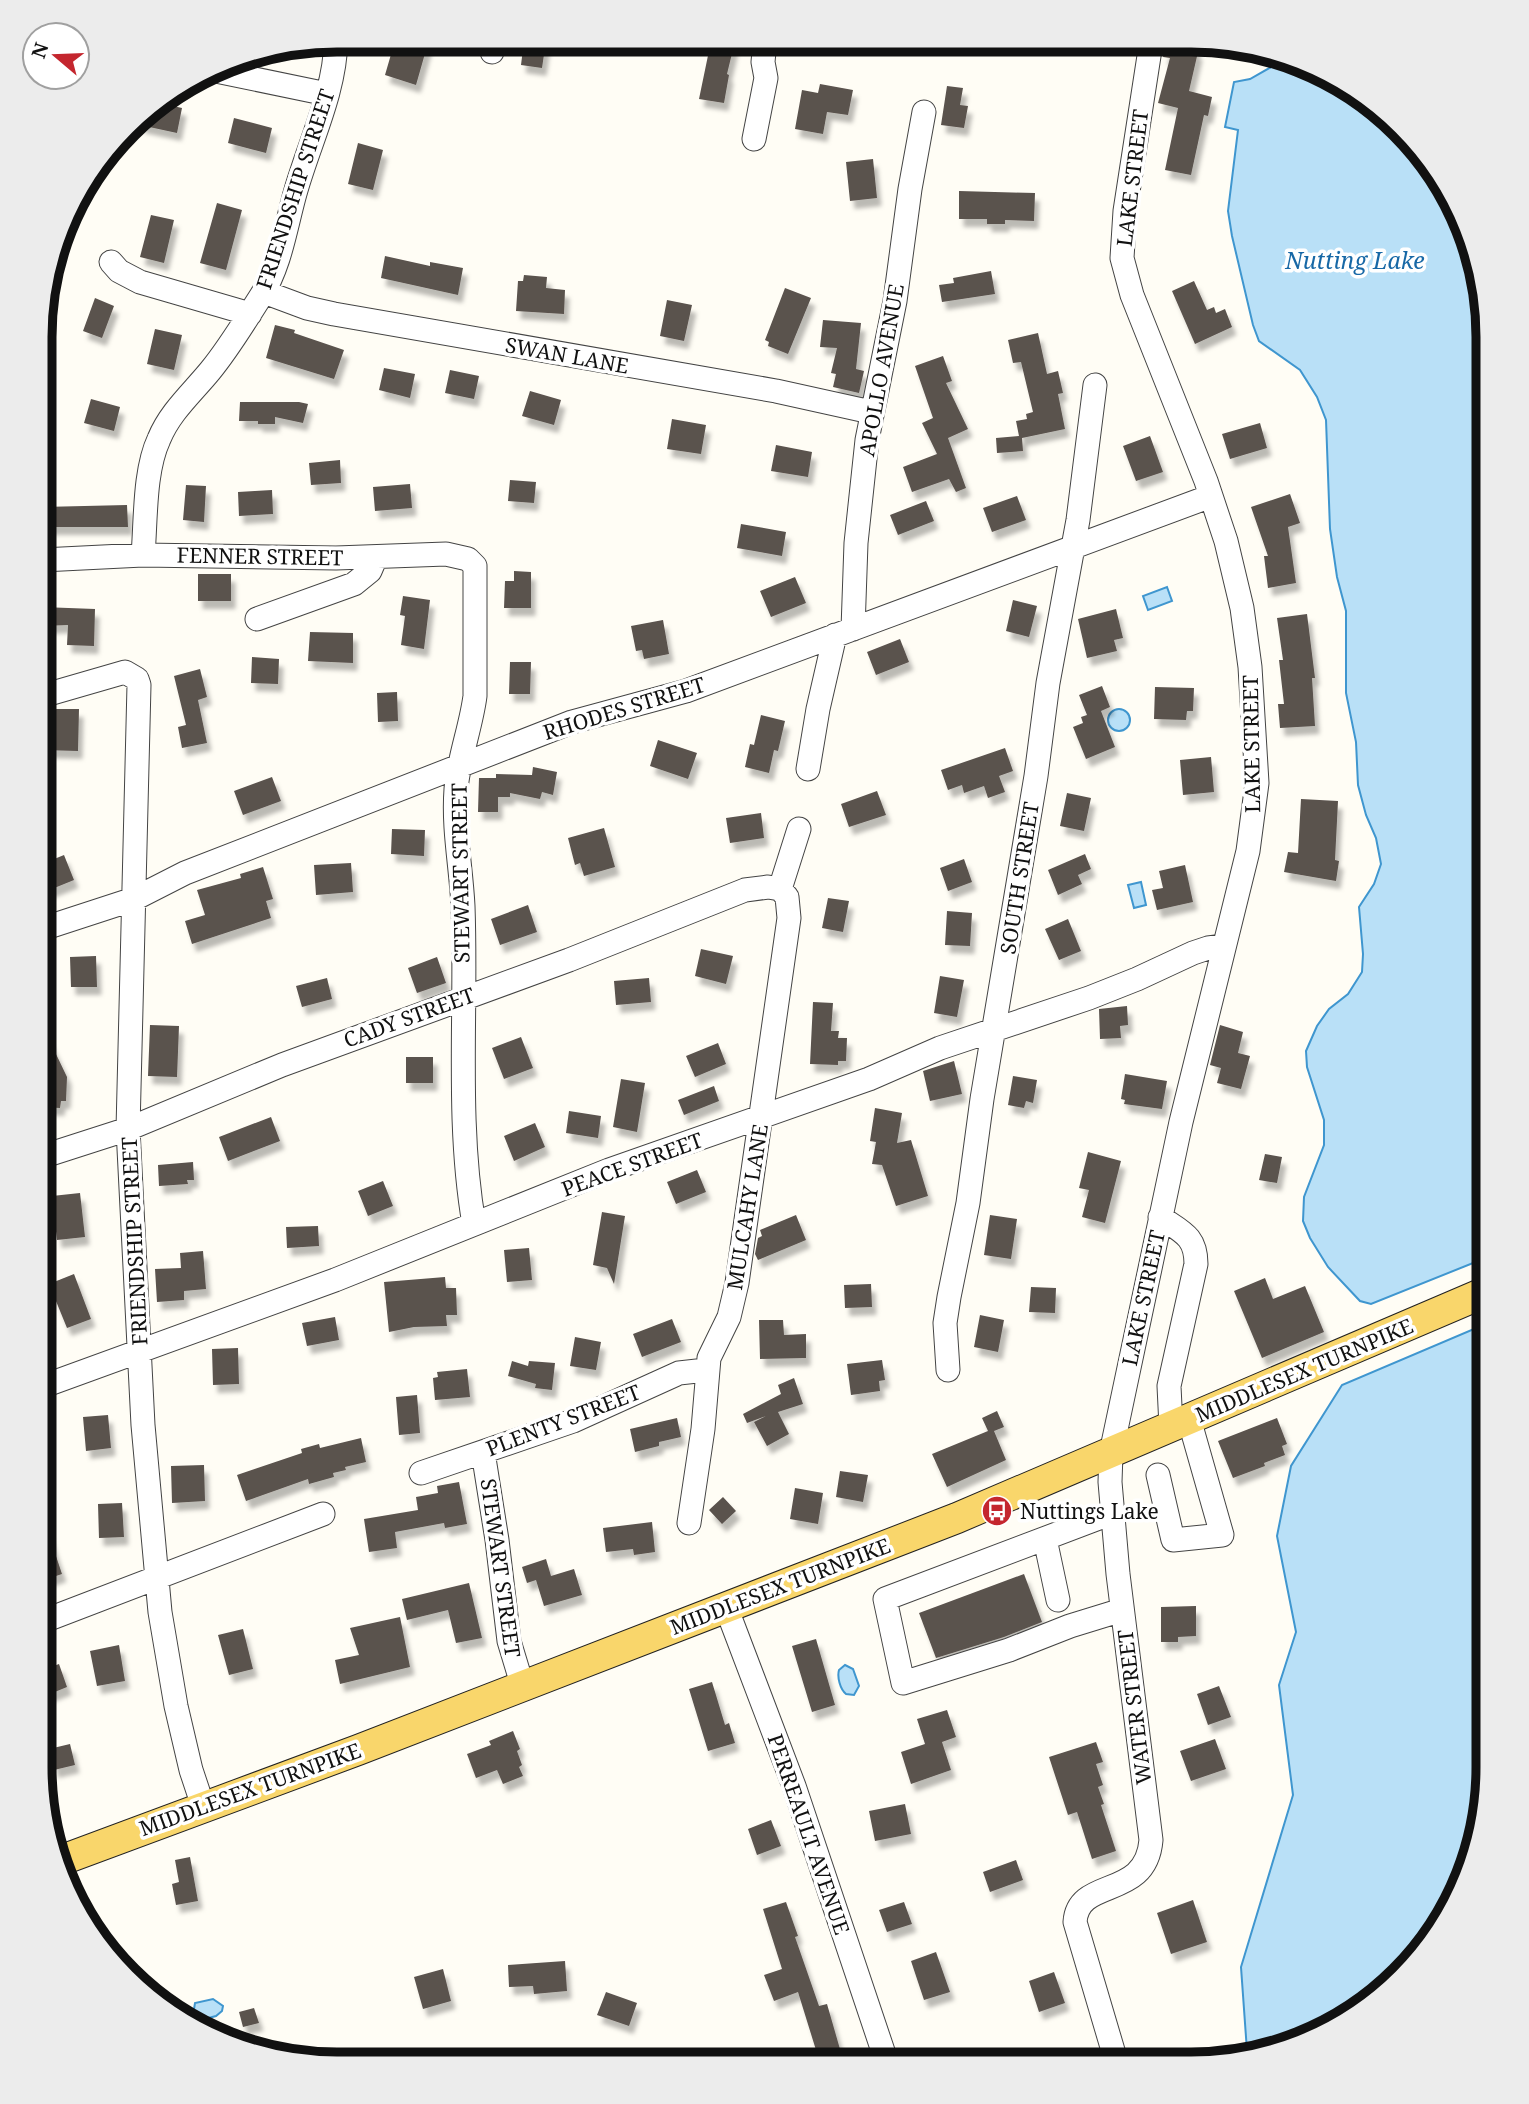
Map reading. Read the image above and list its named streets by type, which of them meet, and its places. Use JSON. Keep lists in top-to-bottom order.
{
  "streets": {
    "main road": ["MIDDLESEX TURNPIKE"],
    "street": [
      "LAKE STREET",
      "FRIENDSHIP STREET",
      "SWAN LANE",
      "APOLLO AVENUE",
      "FENNER STREET",
      "RHODES STREET",
      "STEWART STREET",
      "SOUTH STREET",
      "CADY STREET",
      "PEACE STREET",
      "MULCAHY LANE",
      "PLENTY STREET",
      "WATER STREET",
      "PERREAULT AVENUE"
    ]
  },
  "crossings": [
    ["LAKE STREET", "RHODES STREET"],
    ["LAKE STREET", "PEACE STREET"],
    ["LAKE STREET", "MIDDLESEX TURNPIKE"],
    ["LAKE STREET", "WATER STREET"],
    ["FRIENDSHIP STREET", "SWAN LANE"],
    ["FRIENDSHIP STREET", "FENNER STREET"],
    ["FRIENDSHIP STREET", "RHODES STREET"],
    ["FRIENDSHIP STREET", "CADY STREET"],
    ["FRIENDSHIP STREET", "PEACE STREET"],
    ["FRIENDSHIP STREET", "MIDDLESEX TURNPIKE"],
    ["SWAN LANE", "APOLLO AVENUE"],
    ["APOLLO AVENUE", "RHODES STREET"],
    ["FENNER STREET", "STEWART STREET"],
    ["RHODES STREET", "STEWART STREET"],
    ["RHODES STREET", "SOUTH STREET"],
    ["STEWART STREET", "CADY STREET"],
    ["STEWART STREET", "PEACE STREET"],
    ["STEWART STREET", "MIDDLESEX TURNPIKE"],
    ["STEWART STREET", "PLENTY STREET"],
    ["SOUTH STREET", "PEACE STREET"],
    ["CADY STREET", "MULCAHY LANE"],
    ["PEACE STREET", "MULCAHY LANE"],
    ["MULCAHY LANE", "PLENTY STREET"],
    ["MIDDLESEX TURNPIKE", "WATER STREET"],
    ["MIDDLESEX TURNPIKE", "PERREAULT AVENUE"]
  ],
  "water": ["Nutting Lake"],
  "places": {
    "bus stop": ["Nuttings Lake"]
  },
  "north": "left"
}
